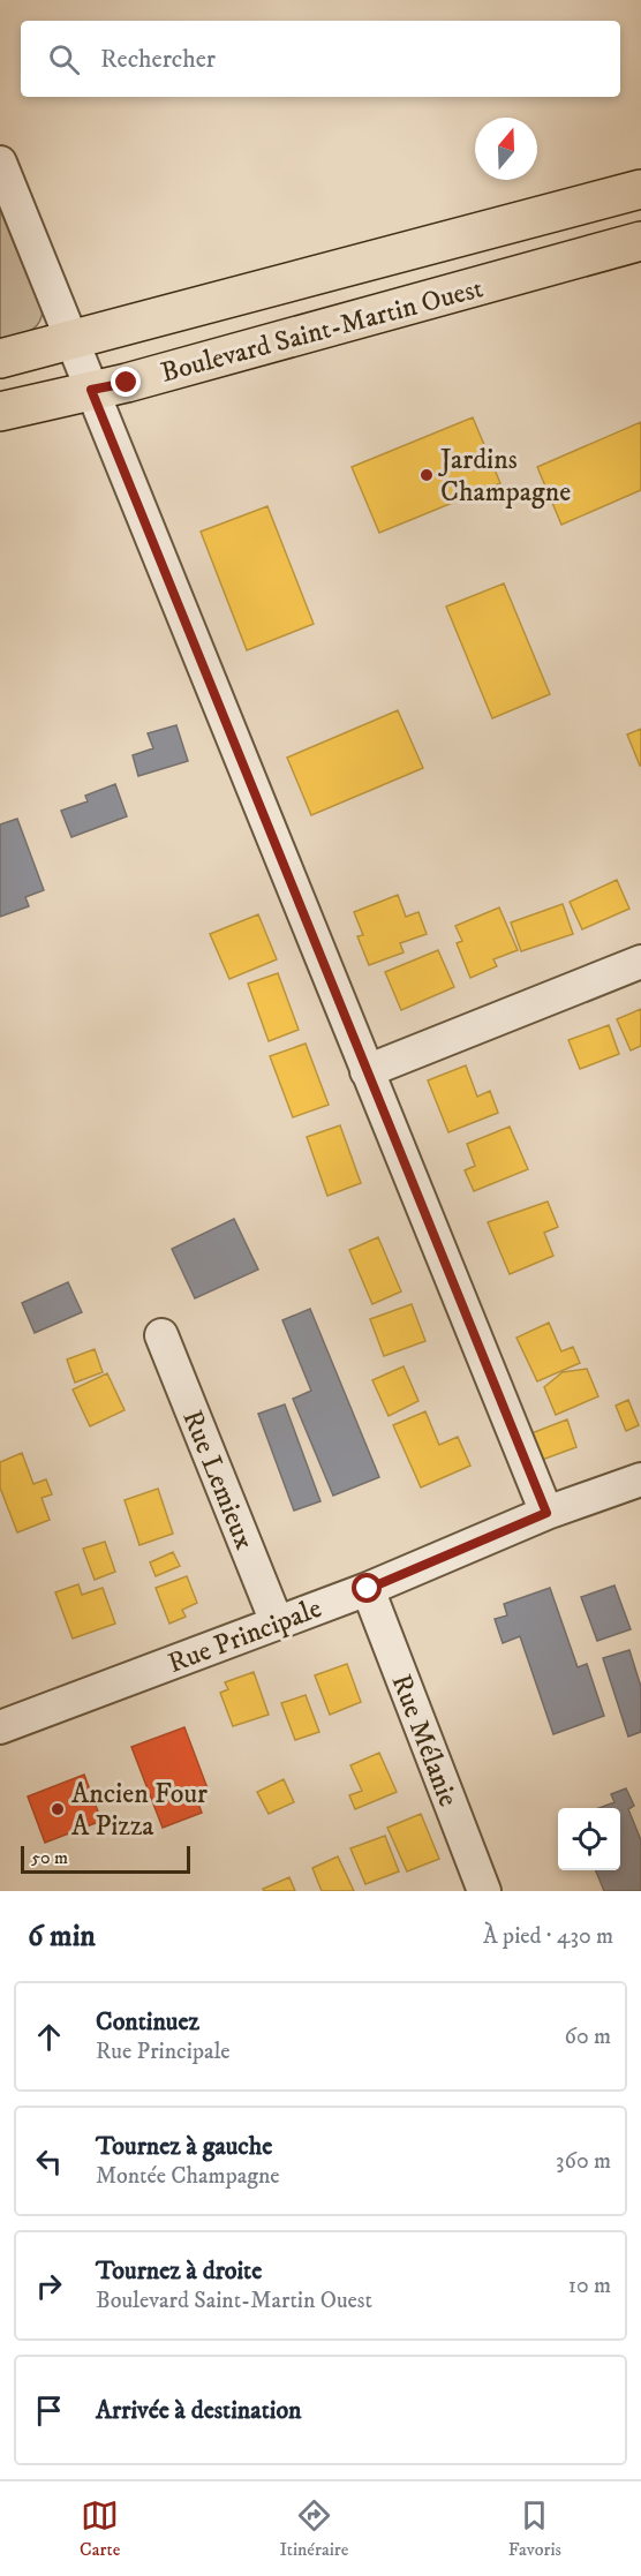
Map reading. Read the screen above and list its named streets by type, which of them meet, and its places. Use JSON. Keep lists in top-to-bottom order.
{
  "streets": {
    "main road": ["Boulevard Saint-Martin Ouest"],
    "street": ["Rue Lemieux", "Rue Principale", "Rue Mélanie"]
  },
  "crossings": [
    ["Rue Lemieux", "Rue Principale"],
    ["Rue Principale", "Rue Mélanie"]
  ],
  "places": ["Jardins Champagne", "Ancien Four A Pizza"],
  "scale_bar": "50 m",
  "north": "top",
  "page": {
    "search": "Rechercher",
    "scale": "50 m",
    "heading": ["6 min", "À pied · 430 m"],
    "list": [
      ["Continuez", "Rue Principale", "60 m"],
      ["Tournez à gauche", "Montée Champagne", "360 m"],
      ["Tournez à droite", "Boulevard Saint-Martin Ouest", "10 m"],
      "Arrivée à destination"
    ],
    "nav": ["Carte", "Itinéraire", "Favoris"]
  }
}
